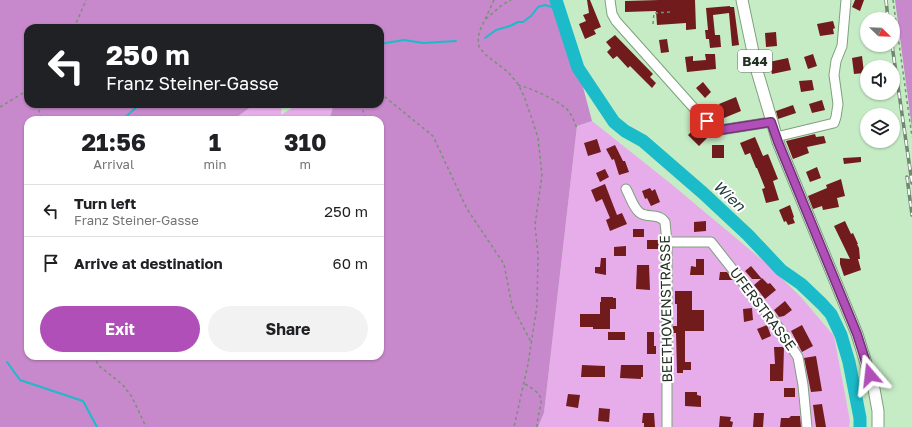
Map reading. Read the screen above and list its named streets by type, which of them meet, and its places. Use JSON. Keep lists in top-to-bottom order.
{
  "streets": {
    "main road": ["B44"],
    "street": ["BEETHOVENSTRASSE", "UFERSTRASSE"]
  },
  "crossings": [
    ["BEETHOVENSTRASSE", "UFERSTRASSE"]
  ],
  "water": ["Wien"],
  "north": "bottom right",
  "page": {
    "turn": ["250 m", "Franz Steiner-Gasse"],
    "eta": [
      "21:56",
      "Arrival",
      "1",
      "min",
      "310",
      "m"
    ],
    "list": [
      {
        "name": "Turn left",
        "note": "Franz Steiner-Gasse",
        "value": "250 m"
      },
      {
        "name": "Arrive at destination",
        "value": "60 m"
      }
    ],
    "buttons": ["Exit", "Share"]
  }
}
